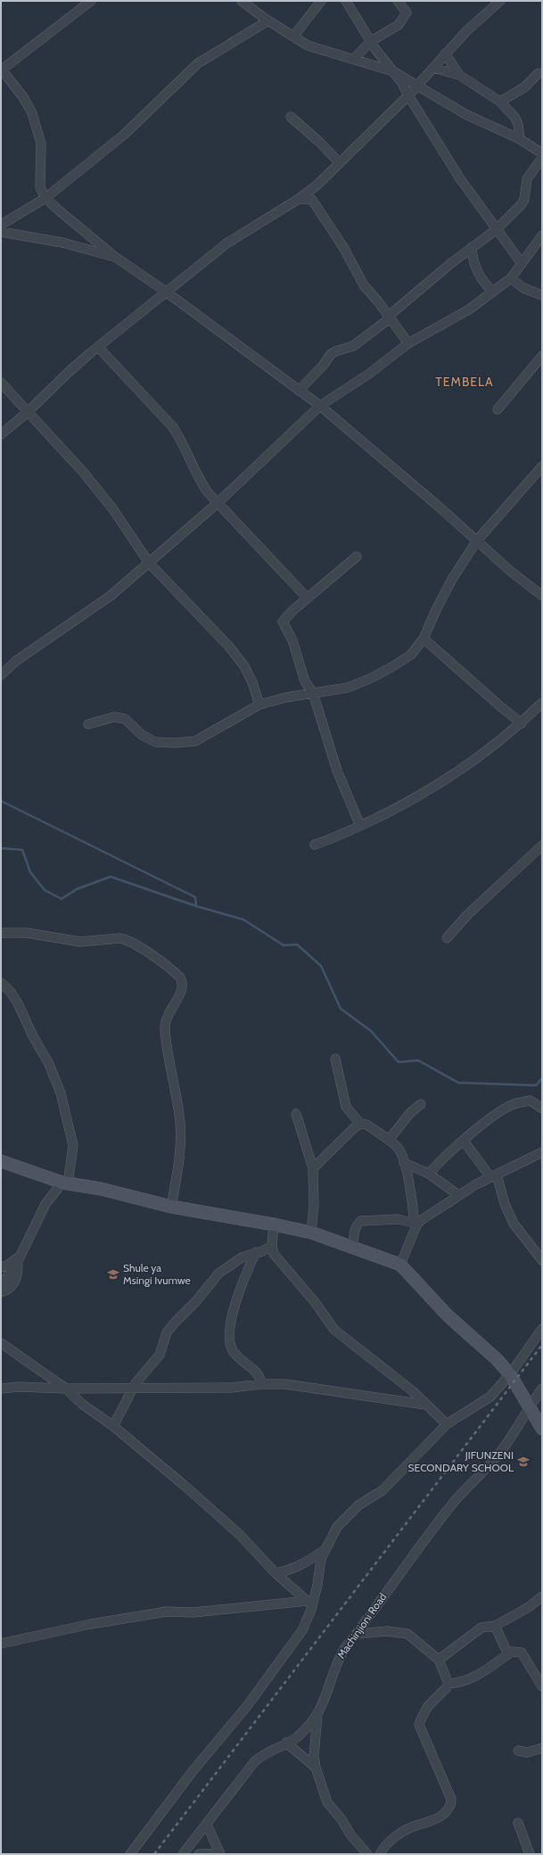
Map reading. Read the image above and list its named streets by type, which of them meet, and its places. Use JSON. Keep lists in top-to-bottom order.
{
  "streets": {
    "street": ["Machinjioni Road"]
  },
  "districts": ["TEMBELA"],
  "places": {
    "school or university": ["Shule ya Msingi Ivumwe", "JIFUNZENI SECONDARY SCHOOL"]
  }
}
